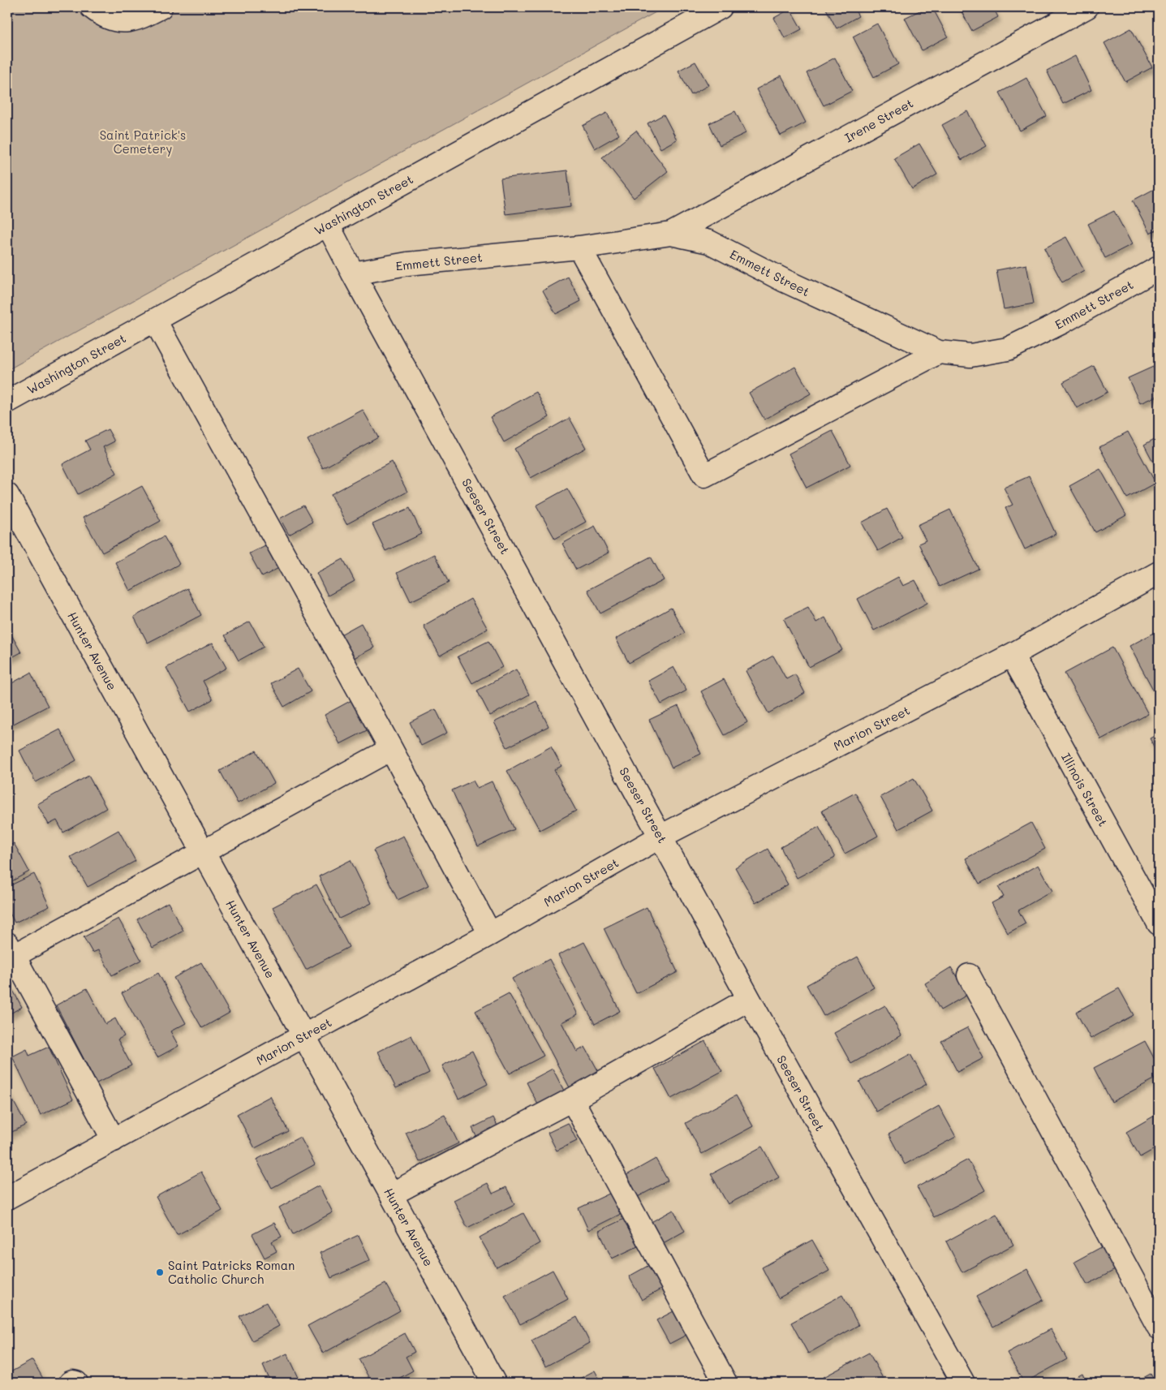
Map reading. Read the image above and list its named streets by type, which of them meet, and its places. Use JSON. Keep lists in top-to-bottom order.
{
  "streets": {
    "street": [
      "Irene Street",
      "Washington Street",
      "Emmett Street",
      "Seeser Street",
      "Hunter Avenue",
      "Marion Street",
      "Illinois Street"
    ]
  },
  "crossings": [
    ["Irene Street", "Emmett Street"],
    ["Washington Street", "Seeser Street"],
    ["Emmett Street", "Seeser Street"],
    ["Seeser Street", "Marion Street"],
    ["Hunter Avenue", "Marion Street"],
    ["Marion Street", "Illinois Street"]
  ],
  "parks": ["Saint Patrick's Cemetery"],
  "places": ["Saint Patricks Roman Catholic Church"]
}
